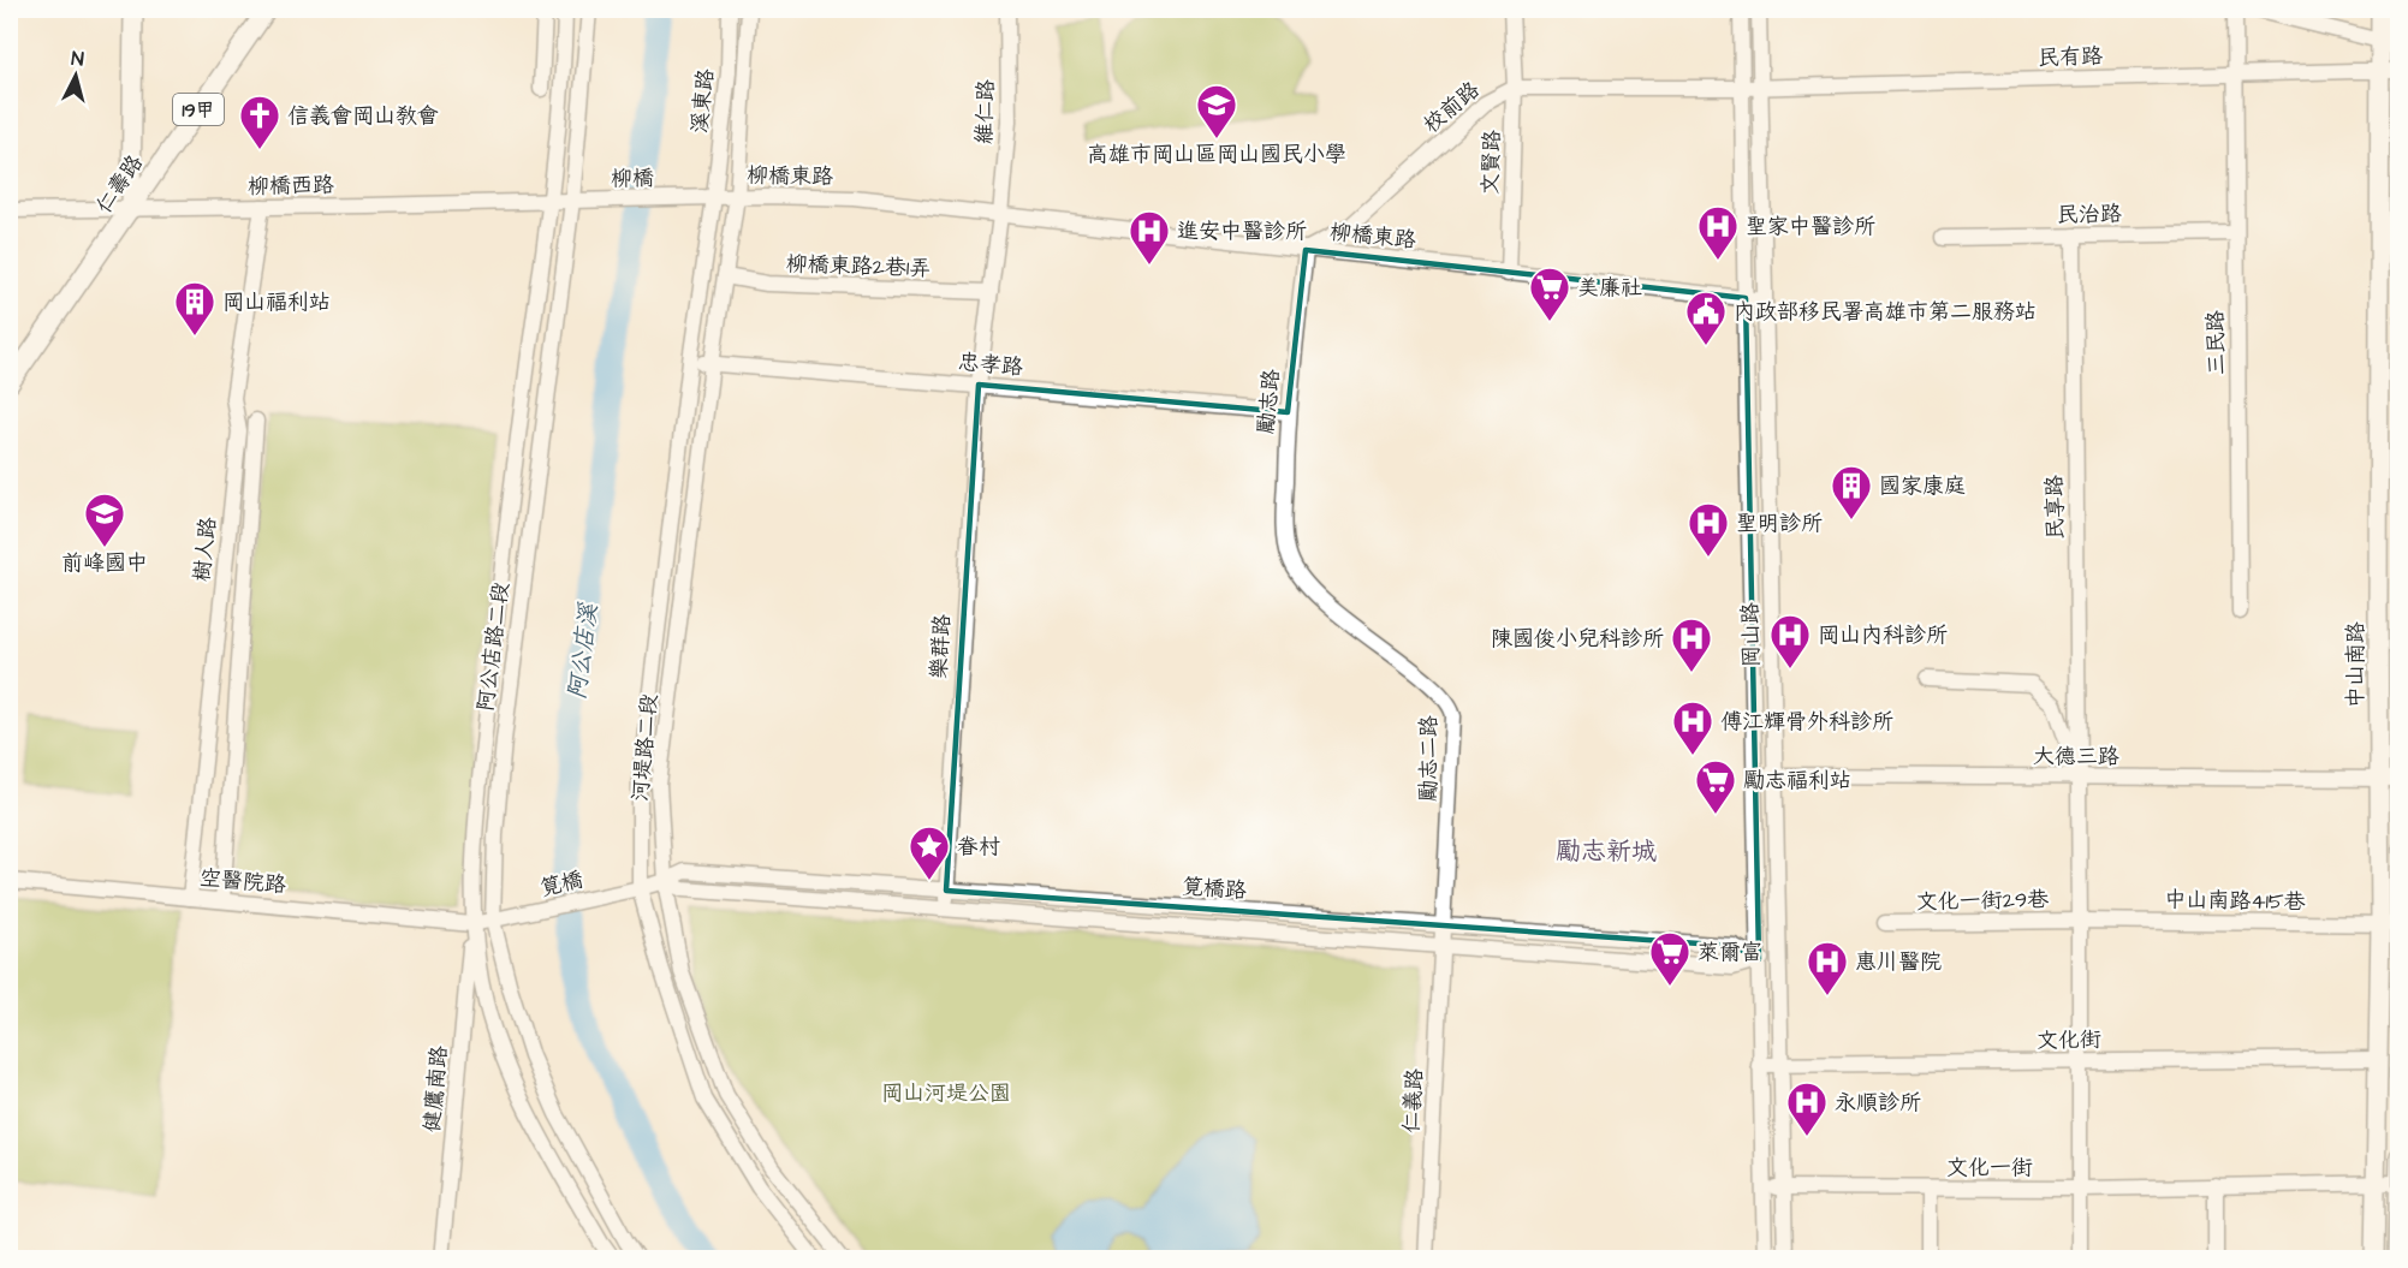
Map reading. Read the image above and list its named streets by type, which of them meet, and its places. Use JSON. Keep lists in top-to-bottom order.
{
  "streets": {
    "main road": ["19甲", "仁壽路", "中山南路"],
    "street": [
      "民有路",
      "溪東路",
      "校前路",
      "維仁路",
      "文賢路",
      "柳橋東路",
      "柳橋",
      "柳橋西路",
      "民治路",
      "柳橋東路2巷1弄",
      "三民路",
      "忠孝路",
      "勵志路",
      "民享路",
      "樹人路",
      "岡山路",
      "阿公店路二段",
      "樂群路",
      "河堤路二段",
      "大德三路",
      "勵志二路",
      "空醫院路",
      "筧橋",
      "筧橋路",
      "文化一街29巷",
      "中山南路415巷",
      "文化街",
      "健鷹南路",
      "仁義路",
      "文化一街"
    ]
  },
  "crossings": [
    ["民有路", "校前路"],
    ["民有路", "三民路"],
    ["民有路", "岡山路"],
    ["民有路", "中山南路"],
    ["溪東路", "柳橋東路"],
    ["溪東路", "河堤路二段"],
    ["校前路", "文賢路"],
    ["校前路", "柳橋東路"],
    ["校前路", "勵志路"],
    ["校前路", "岡山路"],
    ["維仁路", "柳橋東路"],
    ["維仁路", "柳橋東路2巷1弄"],
    ["維仁路", "樂群路"],
    ["文賢路", "柳橋東路"],
    ["柳橋東路", "柳橋"],
    ["柳橋東路", "勵志路"],
    ["柳橋東路", "岡山路"],
    ["柳橋東路", "河堤路二段"],
    ["柳橋", "柳橋西路"],
    ["柳橋", "阿公店路二段"],
    ["仁壽路", "柳橋西路"],
    ["柳橋西路", "樹人路"],
    ["柳橋西路", "阿公店路二段"],
    ["民治路", "三民路"],
    ["民治路", "民享路"],
    ["柳橋東路2巷1弄", "樂群路"],
    ["柳橋東路2巷1弄", "河堤路二段"],
    ["忠孝路", "勵志路"],
    ["忠孝路", "樂群路"],
    ["忠孝路", "河堤路二段"],
    ["勵志路", "勵志二路"],
    ["民享路", "大德三路"],
    ["民享路", "文化一街29巷"],
    ["樹人路", "空醫院路"],
    ["岡山路", "大德三路"],
    ["岡山路", "筧橋路"],
    ["岡山路", "文化街"],
    ["岡山路", "文化一街"],
    ["阿公店路二段", "空醫院路"],
    ["阿公店路二段", "筧橋"],
    ["阿公店路二段", "健鷹南路"],
    ["樂群路", "筧橋路"],
    ["中山南路", "大德三路"],
    ["中山南路", "中山南路415巷"],
    ["中山南路", "文化街"],
    ["中山南路", "文化一街"],
    ["河堤路二段", "筧橋"],
    ["河堤路二段", "筧橋路"],
    ["大德三路", "文化一街29巷"],
    ["勵志二路", "筧橋路"],
    ["勵志二路", "仁義路"],
    ["空醫院路", "筧橋"],
    ["空醫院路", "健鷹南路"],
    ["筧橋", "筧橋路"],
    ["筧橋", "健鷹南路"],
    ["筧橋路", "仁義路"],
    ["文化一街29巷", "中山南路415巷"],
    ["文化一街29巷", "文化街"],
    ["文化一街29巷", "文化一街"]
  ],
  "districts": ["勵志新城"],
  "water": ["阿公店溪"],
  "parks": ["岡山河堤公園"],
  "places": {
    "school or university": ["高雄市岡山區岡山國民小學", "前峰國中"],
    "church": ["信義會岡山教會"],
    "hospital": [
      "聖家中醫診所",
      "進安中醫診所",
      "聖明診所",
      "岡山內科診所",
      "陳國俊小兒科診所",
      "傅江輝骨外科診所",
      "惠川醫院",
      "永順診所"
    ],
    "supermarket": ["美廉社", "勵志福利站", "萊爾富"],
    "building": ["岡山福利站", "國家康庭"],
    "public building": ["內政部移民署高雄市第二服務站"],
    "place": ["眷村"]
  },
  "north": "top"
}
